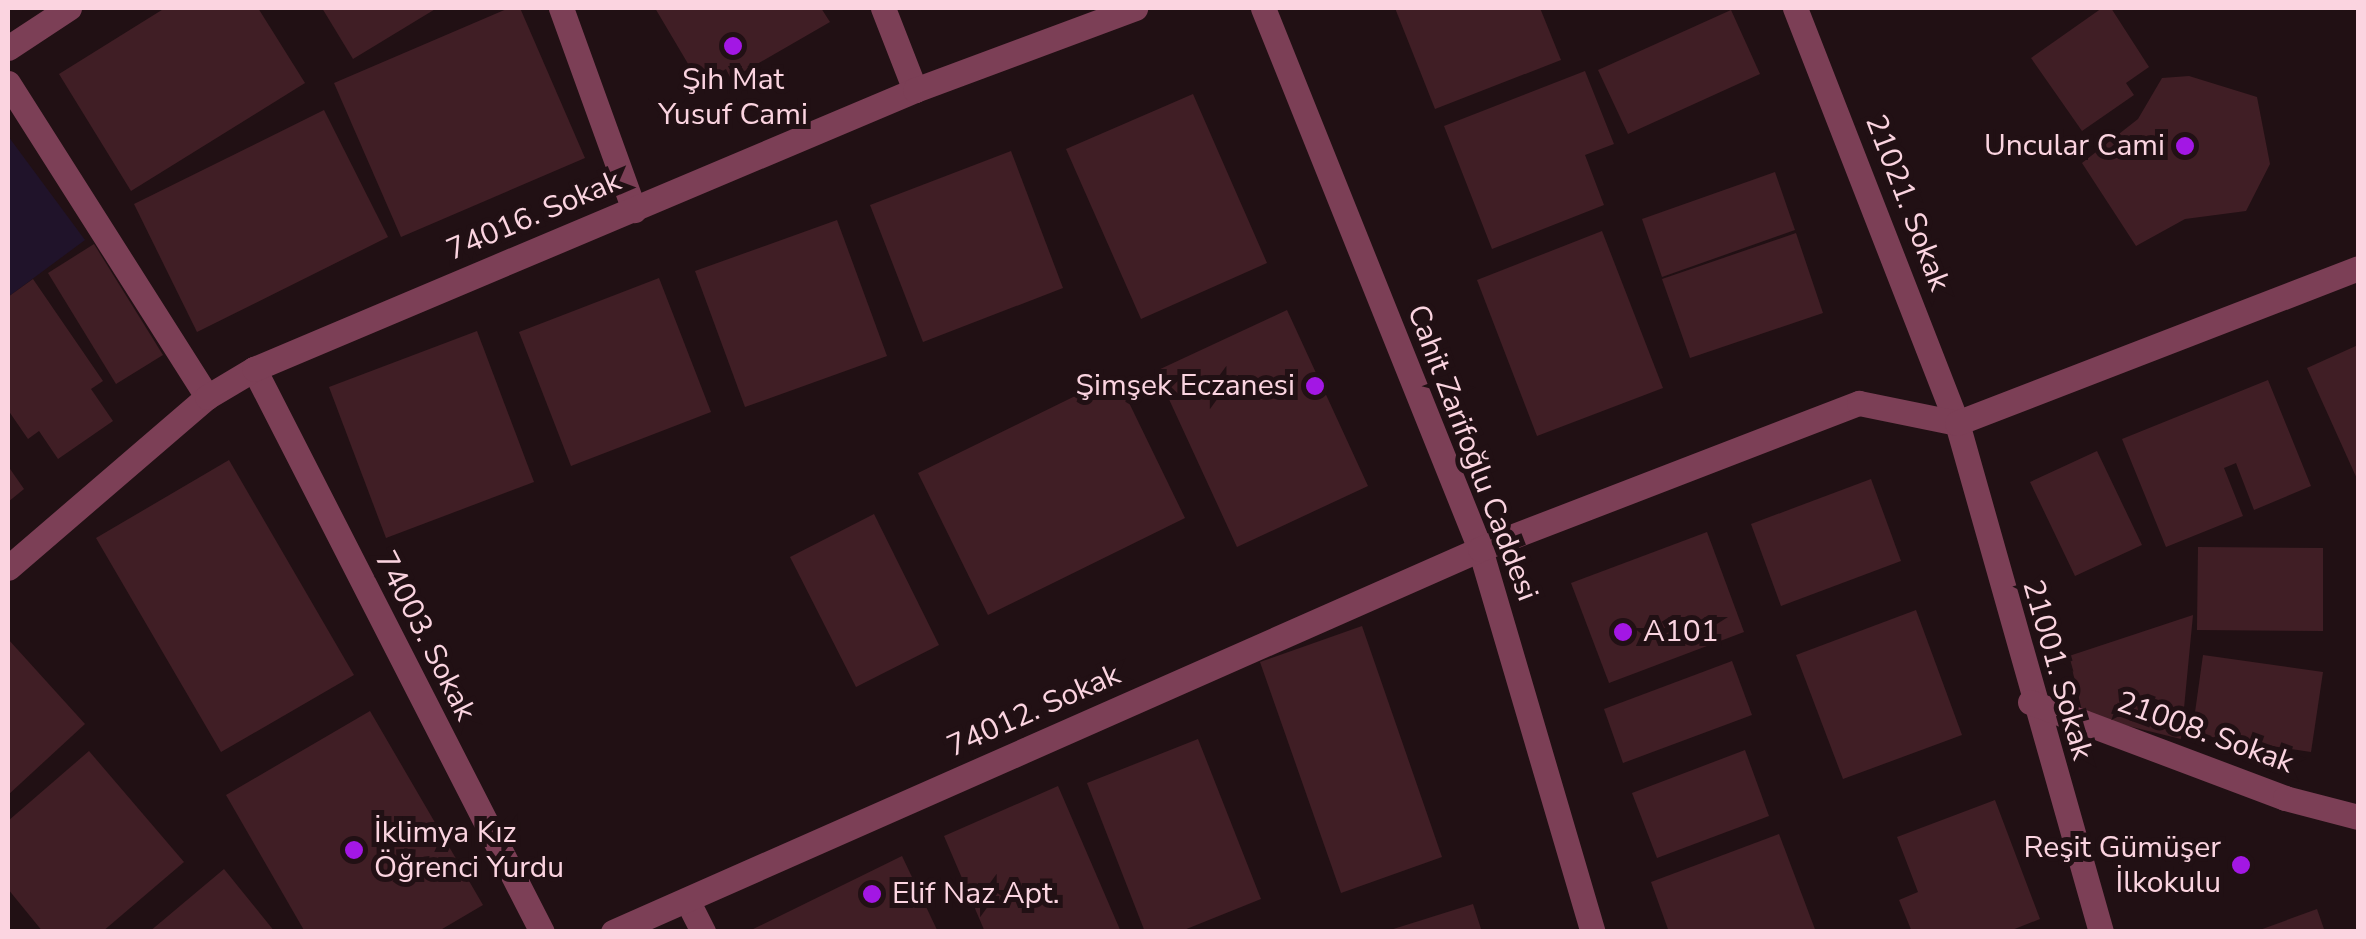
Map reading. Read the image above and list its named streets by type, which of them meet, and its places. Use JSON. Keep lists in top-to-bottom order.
{
  "streets": {
    "street": [
      "21021. Sokak",
      "74016. Sokak",
      "Cahit Zarifoğlu Caddesi",
      "74003. Sokak",
      "21001. Sokak",
      "74012. Sokak",
      "21008. Sokak"
    ]
  },
  "crossings": [
    ["21021. Sokak", "21001. Sokak"],
    ["21021. Sokak", "74012. Sokak"],
    ["74016. Sokak", "74003. Sokak"],
    ["Cahit Zarifoğlu Caddesi", "74012. Sokak"],
    ["21001. Sokak", "74012. Sokak"],
    ["21001. Sokak", "21008. Sokak"]
  ],
  "places": [
    "Şıh Mat Yusuf Cami",
    "Uncular Cami",
    "Şimşek Eczanesi",
    "A101",
    "İklimya Kız Öğrenci Yurdu",
    "Reşit Gümüşer İlkokulu",
    "Elif Naz Apt."
  ]
}
